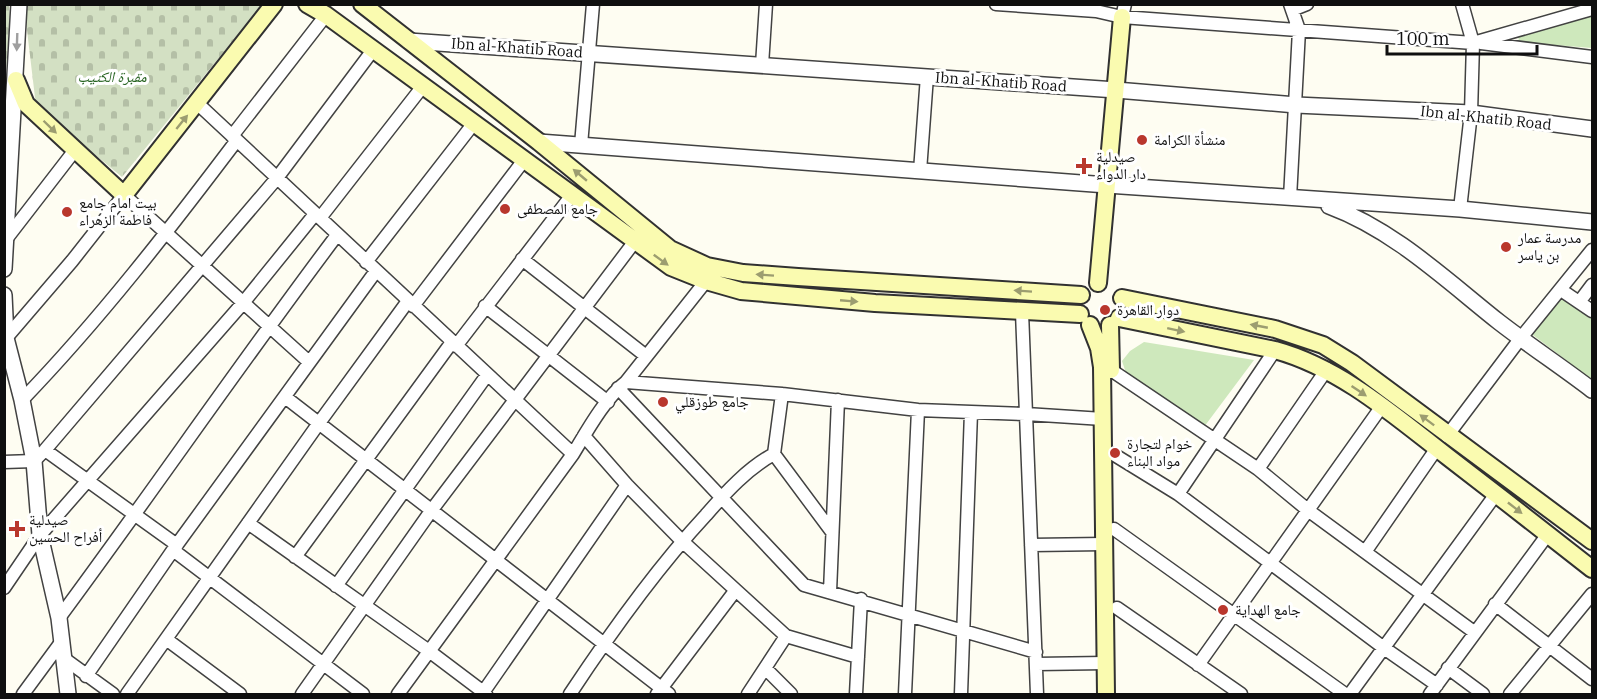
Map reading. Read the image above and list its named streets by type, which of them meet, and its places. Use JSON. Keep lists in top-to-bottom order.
{
  "streets": {
    "street": ["Ibn al-Khatib Road"]
  },
  "parks": ["مقبرة الكتيب"],
  "places": {
    "other": [
      "منشأة الكرامة",
      "جامع المصطفى",
      "بيت امام جامع فاطمة الزهراء",
      "مدرسة عمار بن ياسر",
      "دوار القاهرة",
      "جامع طوزقلي",
      "خوام لتجارة مواد البناء",
      "جامع الهداية"
    ],
    "health": ["صيدلية دار الدواء", "صيدلية أفراح الحسين"]
  },
  "scale_bar": "100 m"
}
